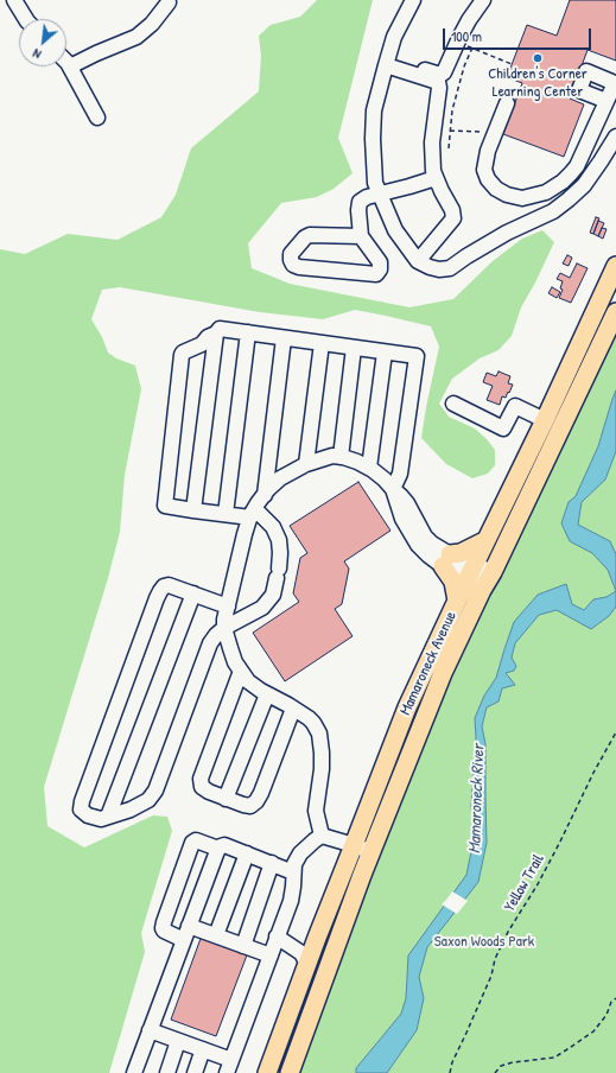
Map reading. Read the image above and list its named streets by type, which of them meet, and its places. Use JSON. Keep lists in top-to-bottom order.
{
  "streets": {
    "main road": ["Mamaroneck Avenue"],
    "path": ["Yellow Trail"]
  },
  "water": ["Mamaroneck River"],
  "parks": ["Saxon Woods Park"],
  "places": ["Children's Corner Learning Center"],
  "scale_bar": "100 m",
  "north": "bottom left"
}
